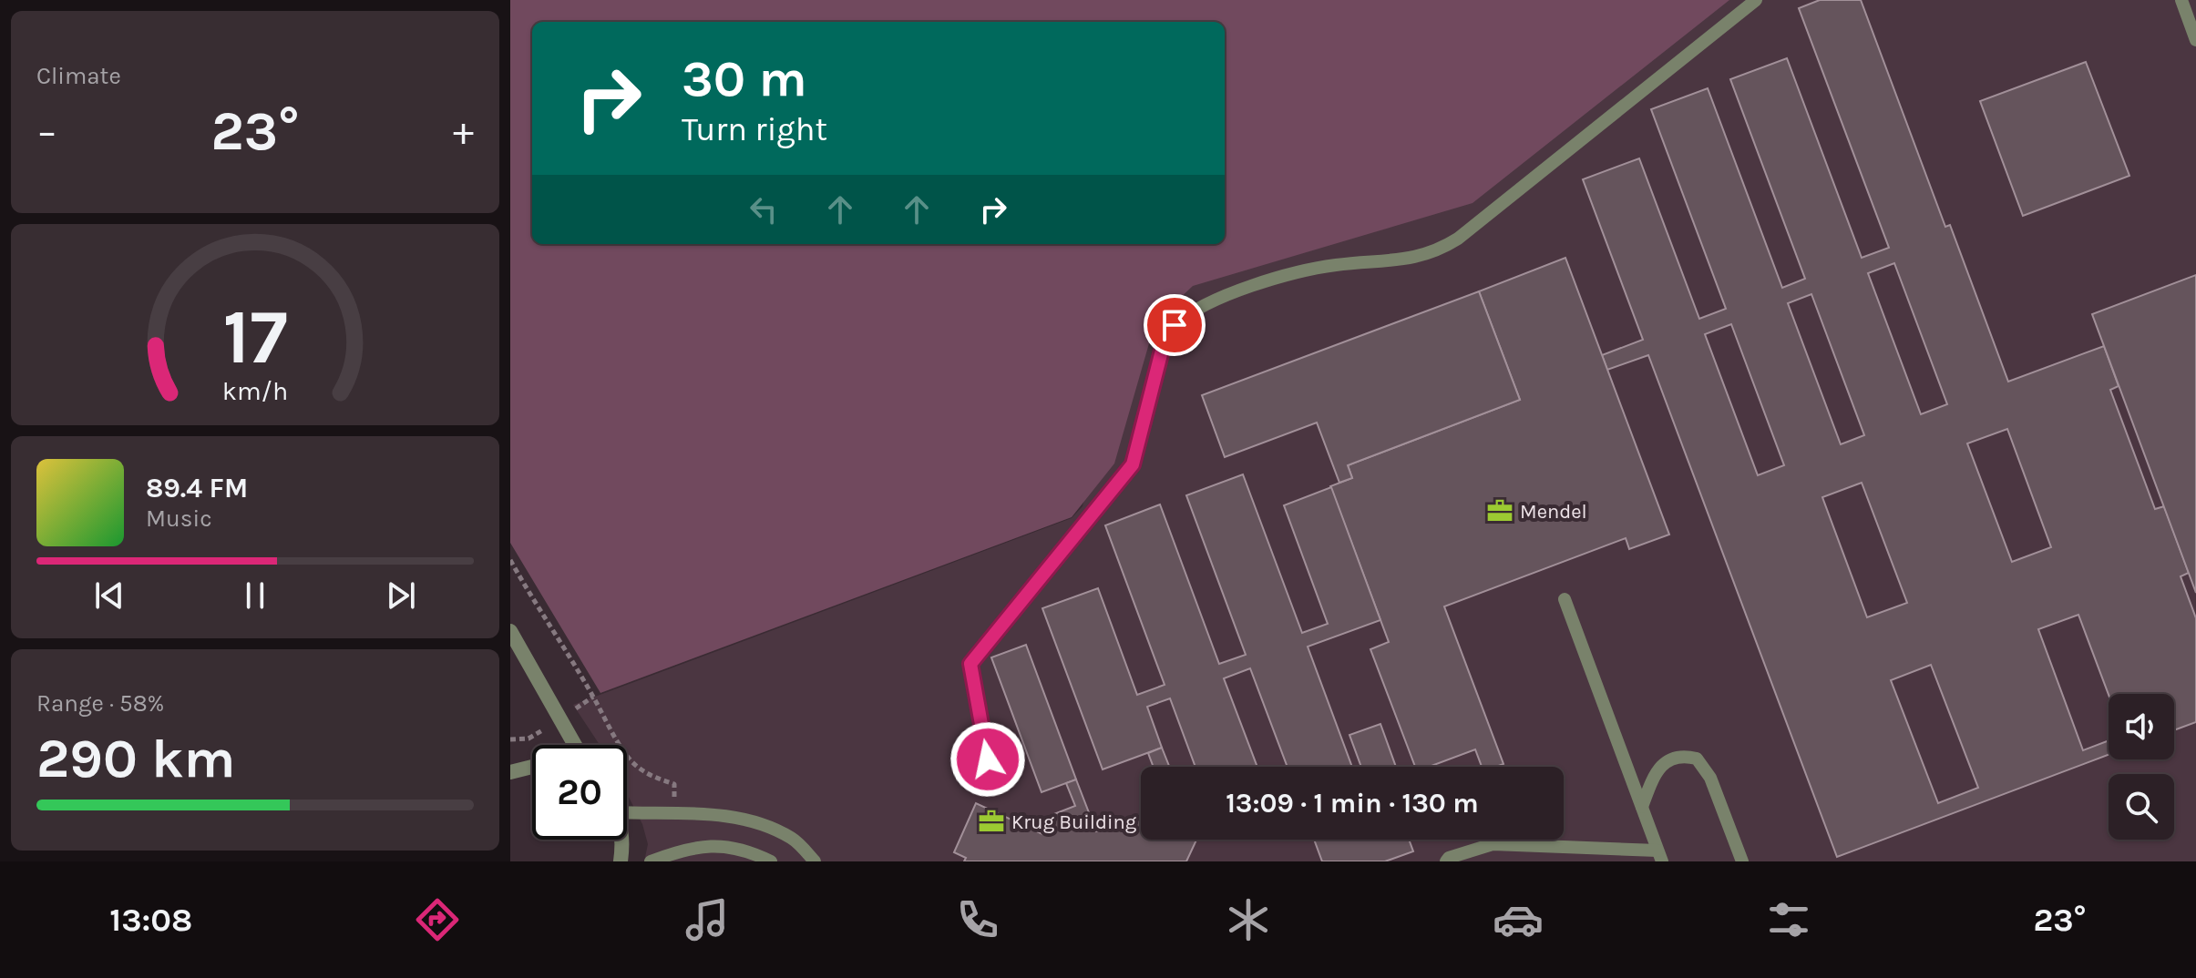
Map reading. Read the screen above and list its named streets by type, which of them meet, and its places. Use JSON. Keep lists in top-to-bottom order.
{
  "places": {
    "office": ["Mendel", "Krug Building"]
  },
  "page": {
    "tile": [
      "Climate",
      ["Range · 58%", "290 km"]
    ],
    "turn": ["30 m", "Turn right"],
    "heat": ["−", "23°", "+"],
    "song": ["89.4 FM", "Music"],
    "limit": "20",
    "trip": "13:09 · 1 min · 130 m",
    "tabs": ["13:08", "23°"],
    "gauge": ["17", "km/h"]
  }
}
